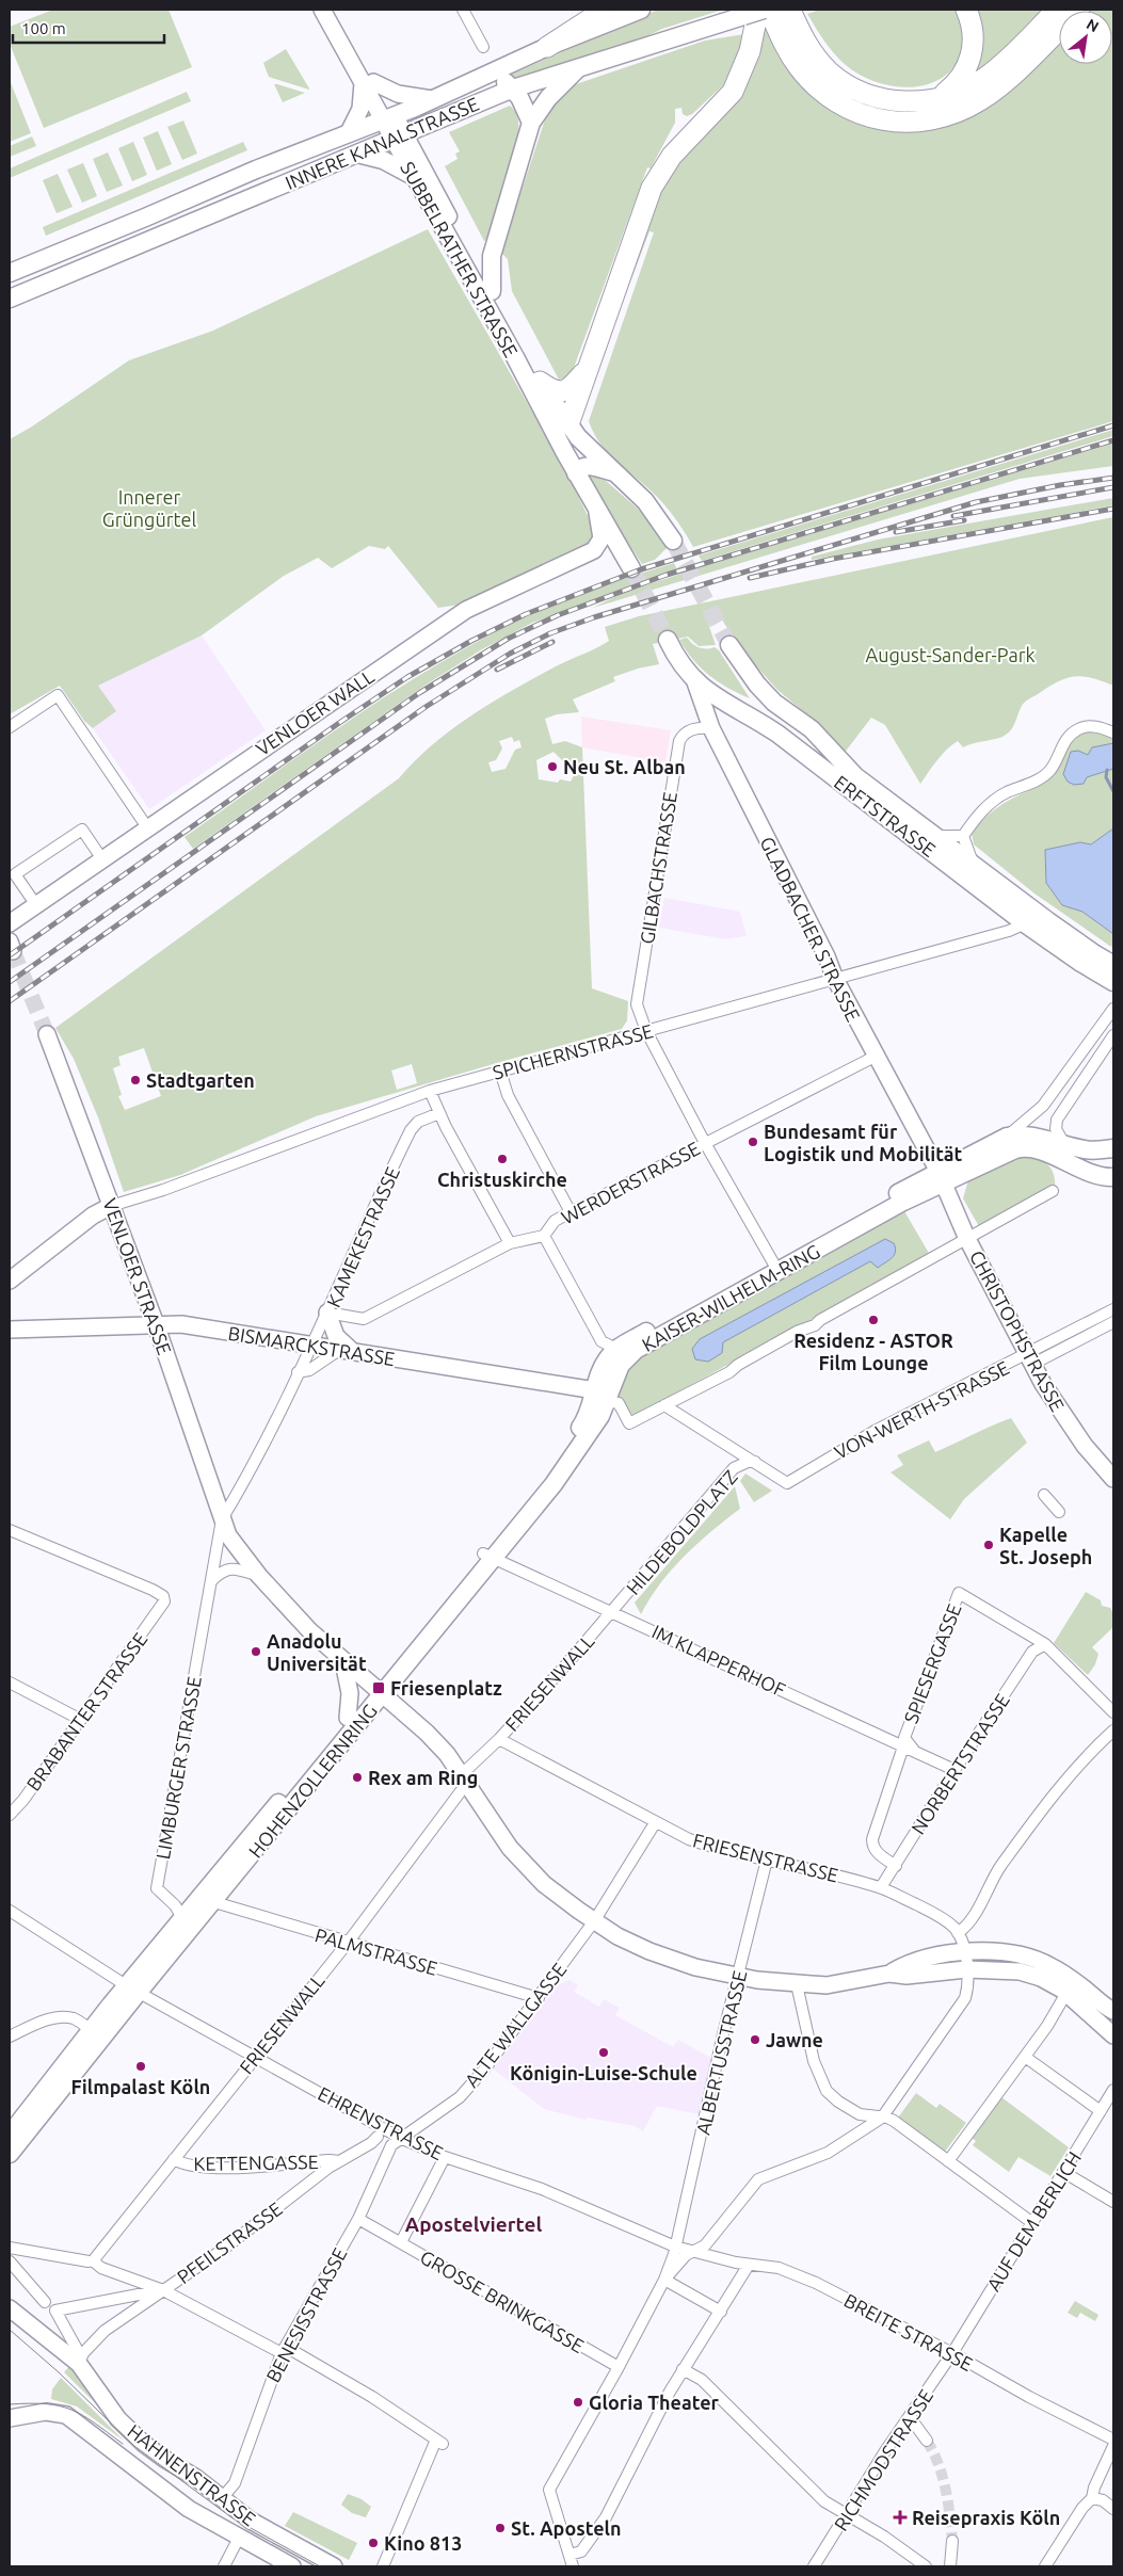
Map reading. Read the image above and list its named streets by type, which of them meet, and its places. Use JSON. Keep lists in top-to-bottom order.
{
  "streets": {
    "main road": [
      "INNERE KANALSTRASSE",
      "SUBBELRATHER STRASSE",
      "ERFTSTRASSE",
      "KAISER-WILHELM-RING",
      "HOHENZOLLERNRING"
    ],
    "street": [
      "VENLOER WALL",
      "GILBACHSTRASSE",
      "GLADBACHER STRASSE",
      "SPICHERNSTRASSE",
      "WERDERSTRASSE",
      "KAMEKESTRASSE",
      "VENLOER STRASSE",
      "CHRISTOPHSTRASSE",
      "BISMARCKSTRASSE",
      "VON-WERTH-STRASSE",
      "HILDEBOLDPLATZ",
      "IM KLAPPERHOF",
      "SPIESERGASSE",
      "FRIESENWALL",
      "BRABANTER STRASSE",
      "NORBERTSTRASSE",
      "LIMBURGER STRASSE",
      "FRIESENSTRASSE",
      "PALMSTRASSE",
      "ALTE WALLGASSE",
      "ALBERTUSSTRASSE",
      "EHRENSTRASSE",
      "KETTENGASSE",
      "AUF DEM BERLICH",
      "PFEILSTRASSE",
      "GROSSE BRINKGASSE",
      "BENESISSTRASSE",
      "BREITE STRASSE",
      "RICHMODSTRASSE",
      "HAHNENSTRASSE"
    ]
  },
  "crossings": [
    ["INNERE KANALSTRASSE", "SUBBELRATHER STRASSE"],
    ["ERFTSTRASSE", "GLADBACHER STRASSE"],
    ["ERFTSTRASSE", "SPICHERNSTRASSE"],
    ["GILBACHSTRASSE", "GLADBACHER STRASSE"],
    ["GILBACHSTRASSE", "SPICHERNSTRASSE"],
    ["GILBACHSTRASSE", "WERDERSTRASSE"],
    ["GILBACHSTRASSE", "KAISER-WILHELM-RING"],
    ["GLADBACHER STRASSE", "SPICHERNSTRASSE"],
    ["GLADBACHER STRASSE", "WERDERSTRASSE"],
    ["GLADBACHER STRASSE", "KAISER-WILHELM-RING"],
    ["GLADBACHER STRASSE", "CHRISTOPHSTRASSE"],
    ["SPICHERNSTRASSE", "VENLOER STRASSE"],
    ["WERDERSTRASSE", "KAMEKESTRASSE"],
    ["KAMEKESTRASSE", "VENLOER STRASSE"],
    ["KAMEKESTRASSE", "BISMARCKSTRASSE"],
    ["KAMEKESTRASSE", "LIMBURGER STRASSE"],
    ["VENLOER STRASSE", "BISMARCKSTRASSE"],
    ["VENLOER STRASSE", "LIMBURGER STRASSE"],
    ["KAISER-WILHELM-RING", "CHRISTOPHSTRASSE"],
    ["KAISER-WILHELM-RING", "HOHENZOLLERNRING"],
    ["CHRISTOPHSTRASSE", "VON-WERTH-STRASSE"],
    ["VON-WERTH-STRASSE", "HILDEBOLDPLATZ"],
    ["HILDEBOLDPLATZ", "IM KLAPPERHOF"],
    ["HILDEBOLDPLATZ", "FRIESENWALL"],
    ["IM KLAPPERHOF", "SPIESERGASSE"],
    ["IM KLAPPERHOF", "FRIESENWALL"],
    ["IM KLAPPERHOF", "NORBERTSTRASSE"],
    ["IM KLAPPERHOF", "HOHENZOLLERNRING"],
    ["SPIESERGASSE", "NORBERTSTRASSE"],
    ["FRIESENWALL", "FRIESENSTRASSE"],
    ["FRIESENWALL", "PALMSTRASSE"],
    ["FRIESENWALL", "EHRENSTRASSE"],
    ["FRIESENWALL", "KETTENGASSE"],
    ["NORBERTSTRASSE", "FRIESENSTRASSE"],
    ["LIMBURGER STRASSE", "HOHENZOLLERNRING"],
    ["HOHENZOLLERNRING", "PALMSTRASSE"],
    ["HOHENZOLLERNRING", "EHRENSTRASSE"],
    ["FRIESENSTRASSE", "ALTE WALLGASSE"],
    ["FRIESENSTRASSE", "ALBERTUSSTRASSE"],
    ["PALMSTRASSE", "ALTE WALLGASSE"],
    ["ALTE WALLGASSE", "EHRENSTRASSE"],
    ["ALBERTUSSTRASSE", "EHRENSTRASSE"],
    ["EHRENSTRASSE", "PFEILSTRASSE"],
    ["EHRENSTRASSE", "BENESISSTRASSE"],
    ["EHRENSTRASSE", "BREITE STRASSE"],
    ["KETTENGASSE", "PFEILSTRASSE"],
    ["AUF DEM BERLICH", "BREITE STRASSE"],
    ["AUF DEM BERLICH", "RICHMODSTRASSE"],
    ["PFEILSTRASSE", "HAHNENSTRASSE"],
    ["GROSSE BRINKGASSE", "BENESISSTRASSE"],
    ["BENESISSTRASSE", "HAHNENSTRASSE"],
    ["BREITE STRASSE", "RICHMODSTRASSE"]
  ],
  "districts": ["Apostelviertel"],
  "parks": ["Innerer Grüngürtel", "August-Sander-Park"],
  "places": {
    "other": [
      "Neu St. Alban",
      "Stadtgarten",
      "Bundesamt für Logistik und Mobilität",
      "Christuskirche",
      "Residenz - ASTOR Film Lounge",
      "Kapelle St. Joseph",
      "Anadolu Universität",
      "Rex am Ring",
      "Jawne",
      "Königin-Luise-Schule",
      "Filmpalast Köln",
      "Gloria Theater",
      "St. Aposteln",
      "Kino 813"
    ],
    "transit": ["Friesenplatz"],
    "health": ["Reisepraxis Köln"]
  },
  "scale_bar": "100 m",
  "north": "top right"
}
